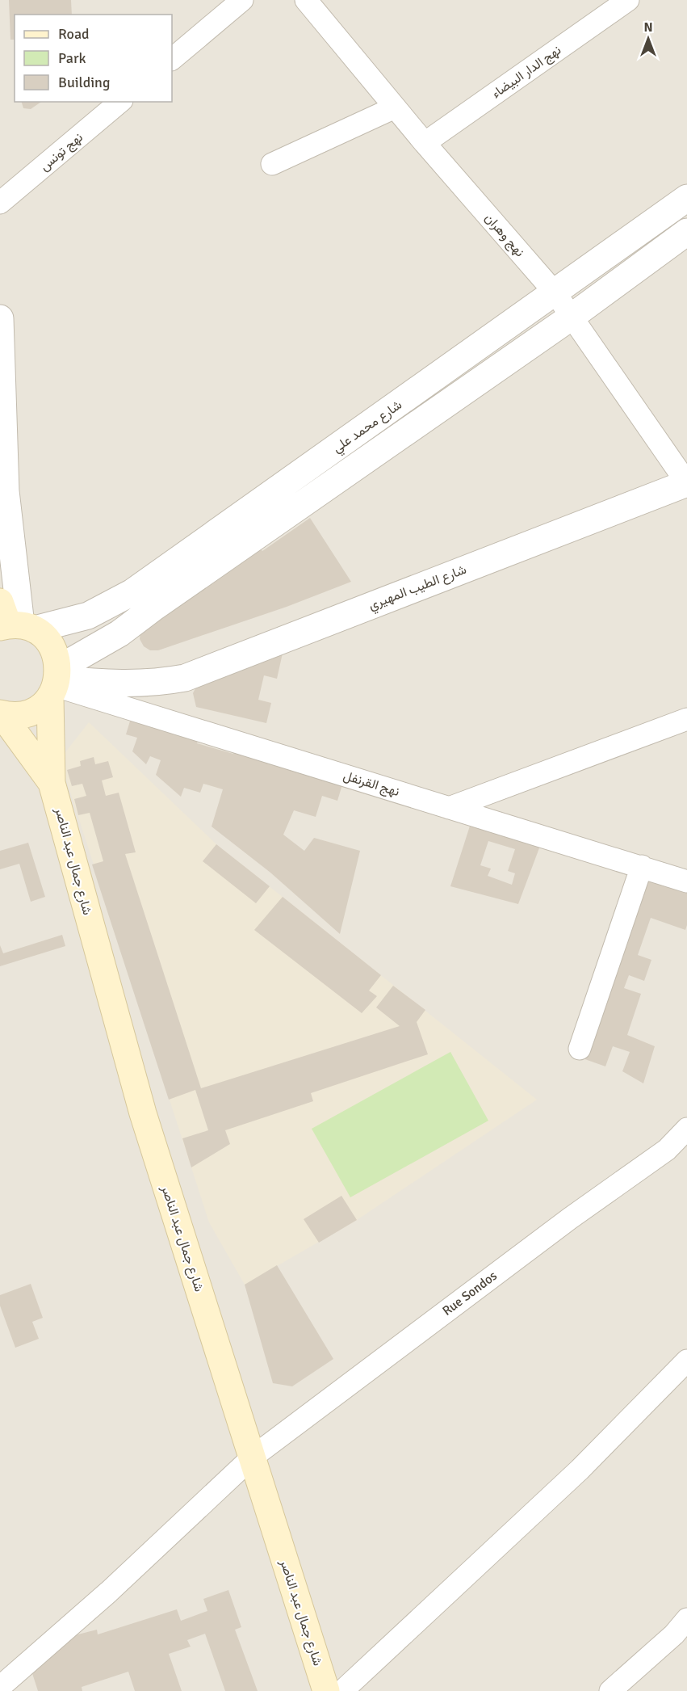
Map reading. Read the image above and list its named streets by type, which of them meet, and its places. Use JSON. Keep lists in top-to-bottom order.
{
  "streets": {
    "main road": ["شارع جمال عبد الناصر"],
    "street": [
      "نهج الدار البيضاء",
      "نهج تونس",
      "نهج وهران",
      "شارع محمد علي",
      "شارع الطيب المهيري",
      "نهج القرنفل",
      "Rue Sondos"
    ]
  },
  "crossings": [
    ["نهج الدار البيضاء", "نهج وهران"],
    ["نهج وهران", "شارع محمد علي"],
    ["نهج وهران", "شارع الطيب المهيري"],
    ["شارع محمد علي", "شارع الطيب المهيري"],
    ["شارع محمد علي", "نهج القرنفل"],
    ["شارع محمد علي", "شارع جمال عبد الناصر"],
    ["شارع الطيب المهيري", "نهج القرنفل"],
    ["شارع الطيب المهيري", "شارع جمال عبد الناصر"],
    ["نهج القرنفل", "شارع جمال عبد الناصر"],
    ["شارع جمال عبد الناصر", "Rue Sondos"]
  ],
  "legend": ["Road", "Park", "Building"],
  "north": "top"
}
